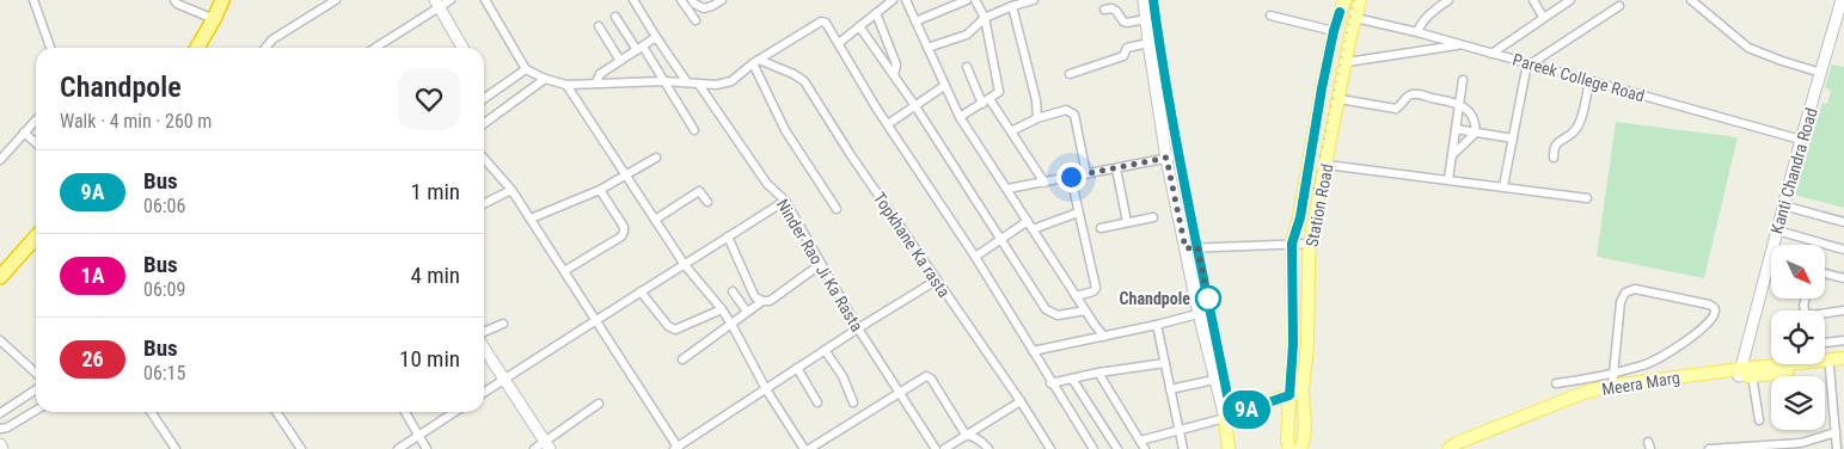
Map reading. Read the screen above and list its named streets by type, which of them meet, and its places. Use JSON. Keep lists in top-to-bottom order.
{
  "streets": {
    "main road": ["Station Road", "Meera Marg"],
    "street": [
      "Pareek College Road",
      "Kanti Chandra Road",
      "Topkhane Ka rasta",
      "Ninder Rao Ji Ka Rasta"
    ]
  },
  "crossings": [
    ["Pareek College Road", "Kanti Chandra Road"],
    ["Pareek College Road", "Station Road"],
    ["Kanti Chandra Road", "Meera Marg"]
  ],
  "places": ["Chandpole"],
  "lines": ["bus line 9A"],
  "north": "bottom right",
  "page": {
    "on_map": "9A",
    "heading": ["Chandpole", "Walk · 4 min · 260 m"],
    "list": [
      {
        "mark": "9A",
        "name": "Bus",
        "note": "06:06",
        "value": "1 min"
      },
      {
        "mark": "1A",
        "name": "Bus",
        "note": "06:09",
        "value": "4 min"
      },
      {
        "mark": "26",
        "name": "Bus",
        "note": "06:15",
        "value": "10 min"
      }
    ]
  }
}
